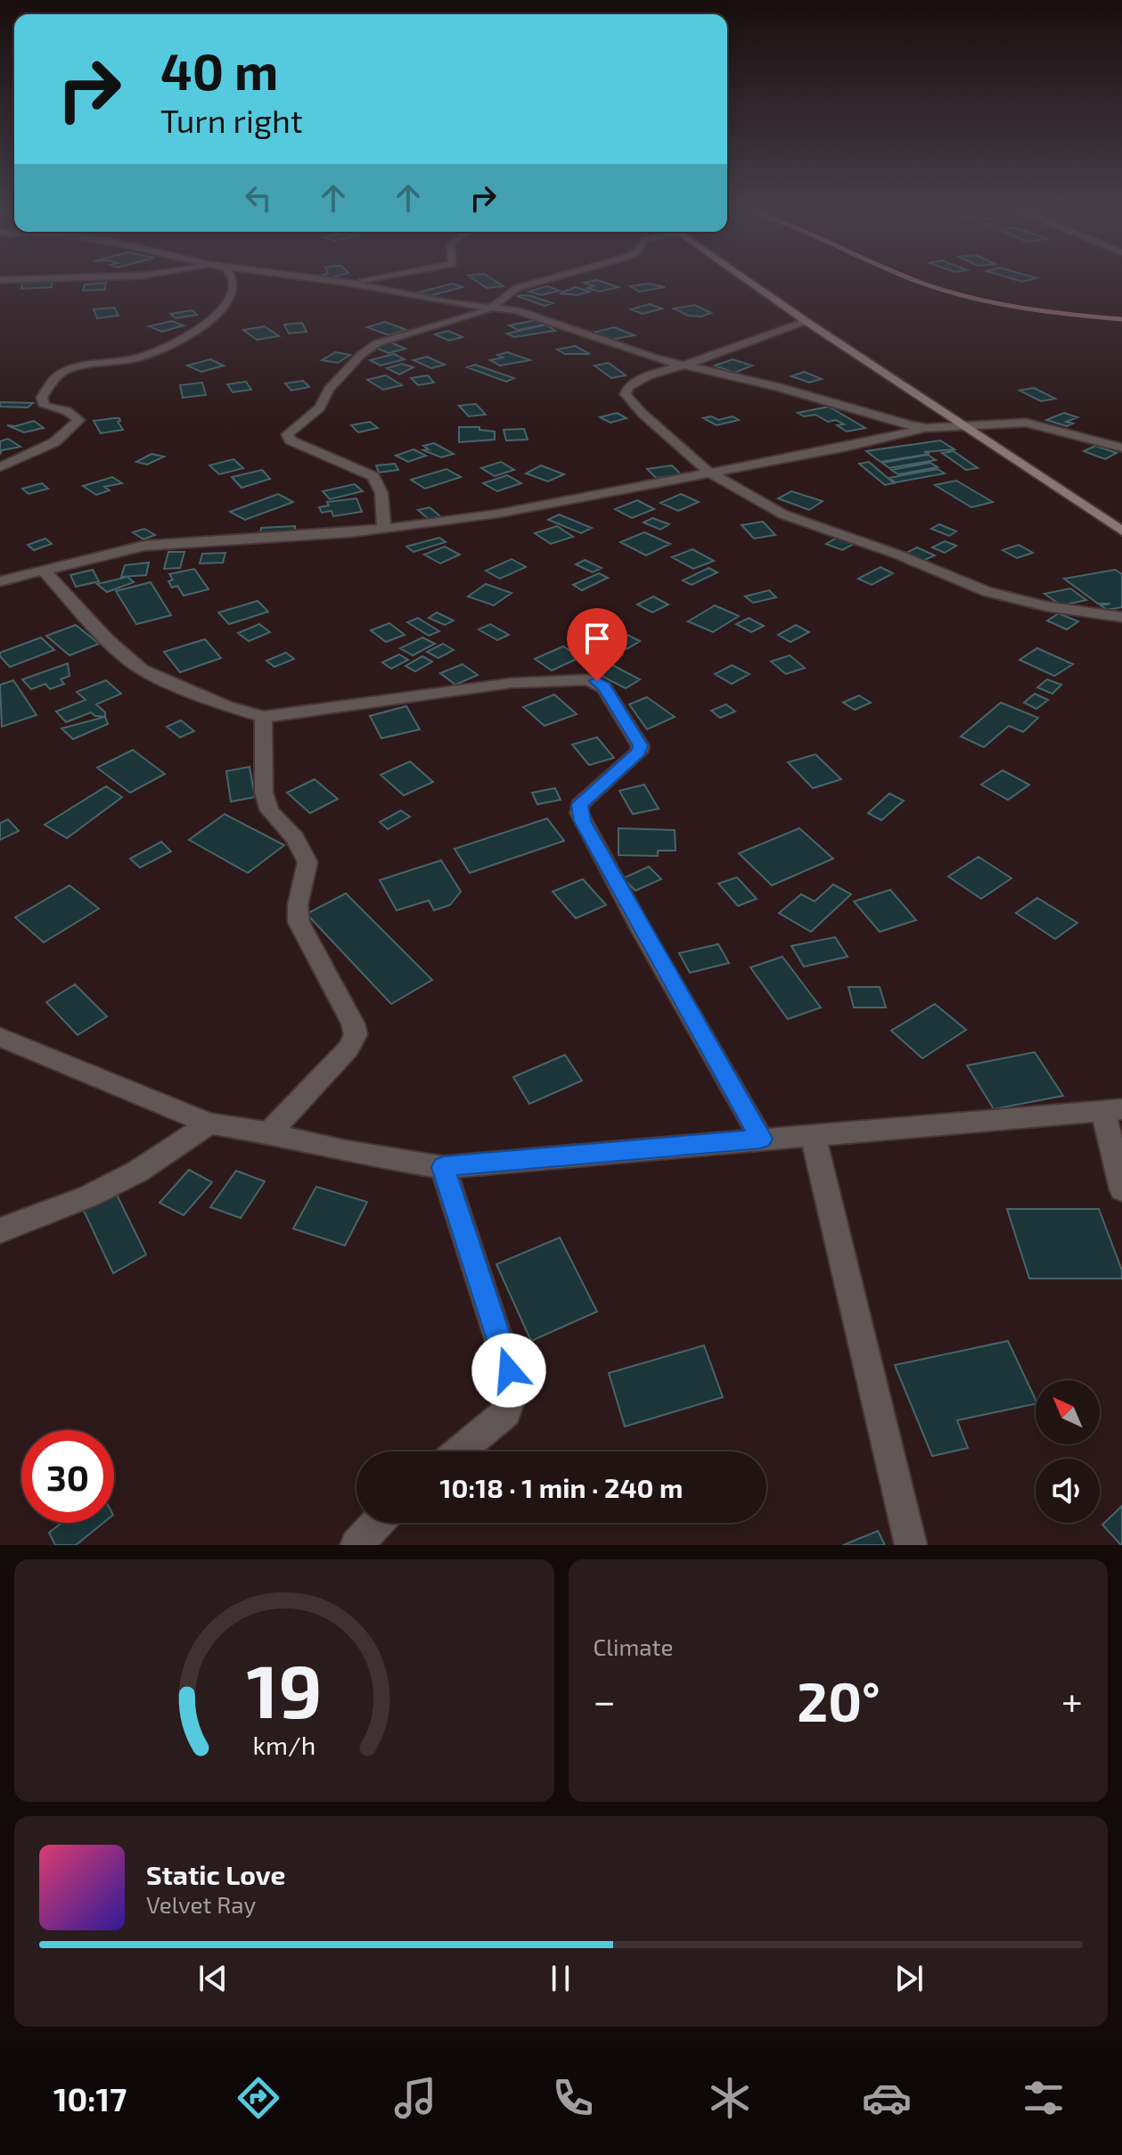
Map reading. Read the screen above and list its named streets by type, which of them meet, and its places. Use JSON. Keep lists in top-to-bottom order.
{
  "north": "top left",
  "page": {
    "turn": ["40 m", "Turn right"],
    "limit": "30",
    "trip": "10:18 · 1 min · 240 m",
    "tile": "Climate",
    "heat": ["−", "20°", "+"],
    "song": ["Static Love", "Velvet Ray"],
    "tabs": "10:17",
    "gauge": ["19", "km/h"]
  }
}
